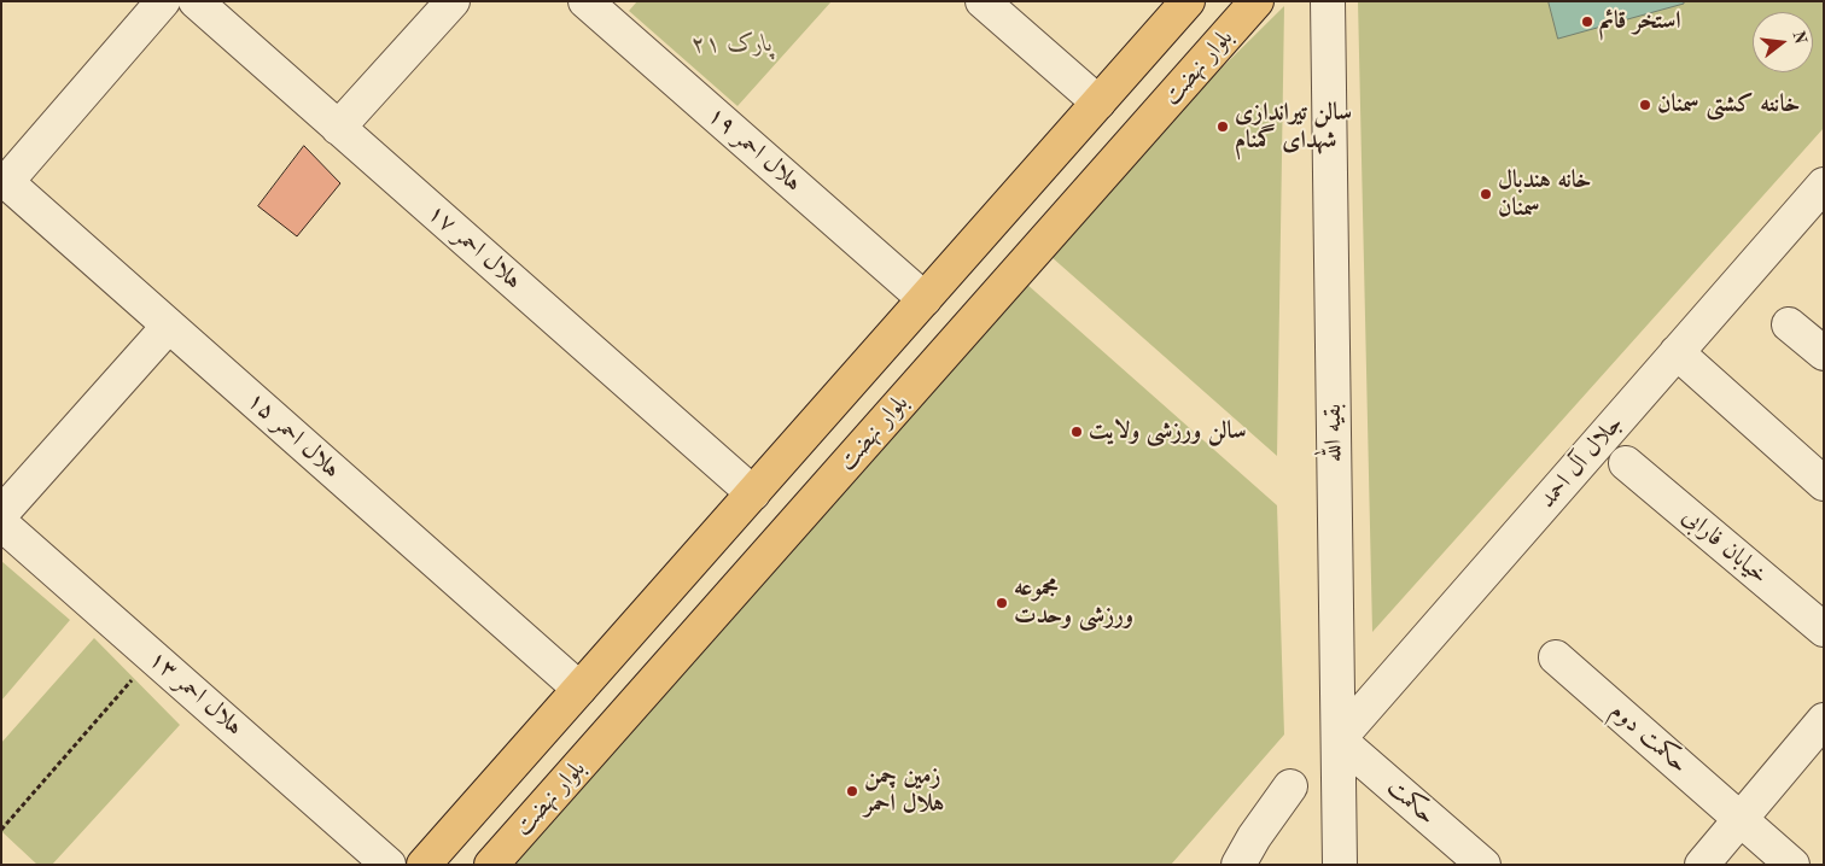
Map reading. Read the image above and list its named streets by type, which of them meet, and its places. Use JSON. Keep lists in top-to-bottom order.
{
  "streets": {
    "main road": ["بلوار نهضت"],
    "street": [
      "هلال احمر ۱۹",
      "هلال احمر ۱۷",
      "بقیه الله",
      "هلال احمر ۱۵",
      "جلال آل احمد",
      "خیابان فارابی",
      "هلال احمر ۱۳",
      "حکمت دوم",
      "حکمت"
    ]
  },
  "crossings": [
    ["بقیه الله", "جلال آل احمد"],
    ["بقیه الله", "حکمت"],
    ["جلال آل احمد", "حکمت"]
  ],
  "parks": ["پارک ۲۱"],
  "places": [
    "استخر قائم",
    "خاننه کشتی سمنان",
    "سالن تیراندازی شهدای گمنام",
    "خانه هندبال سمنان",
    "سالن ورزشی ولایت",
    "مجموعه ورزشی وحدت",
    "زمین چمن هلال احمر"
  ],
  "north": "right"
}
